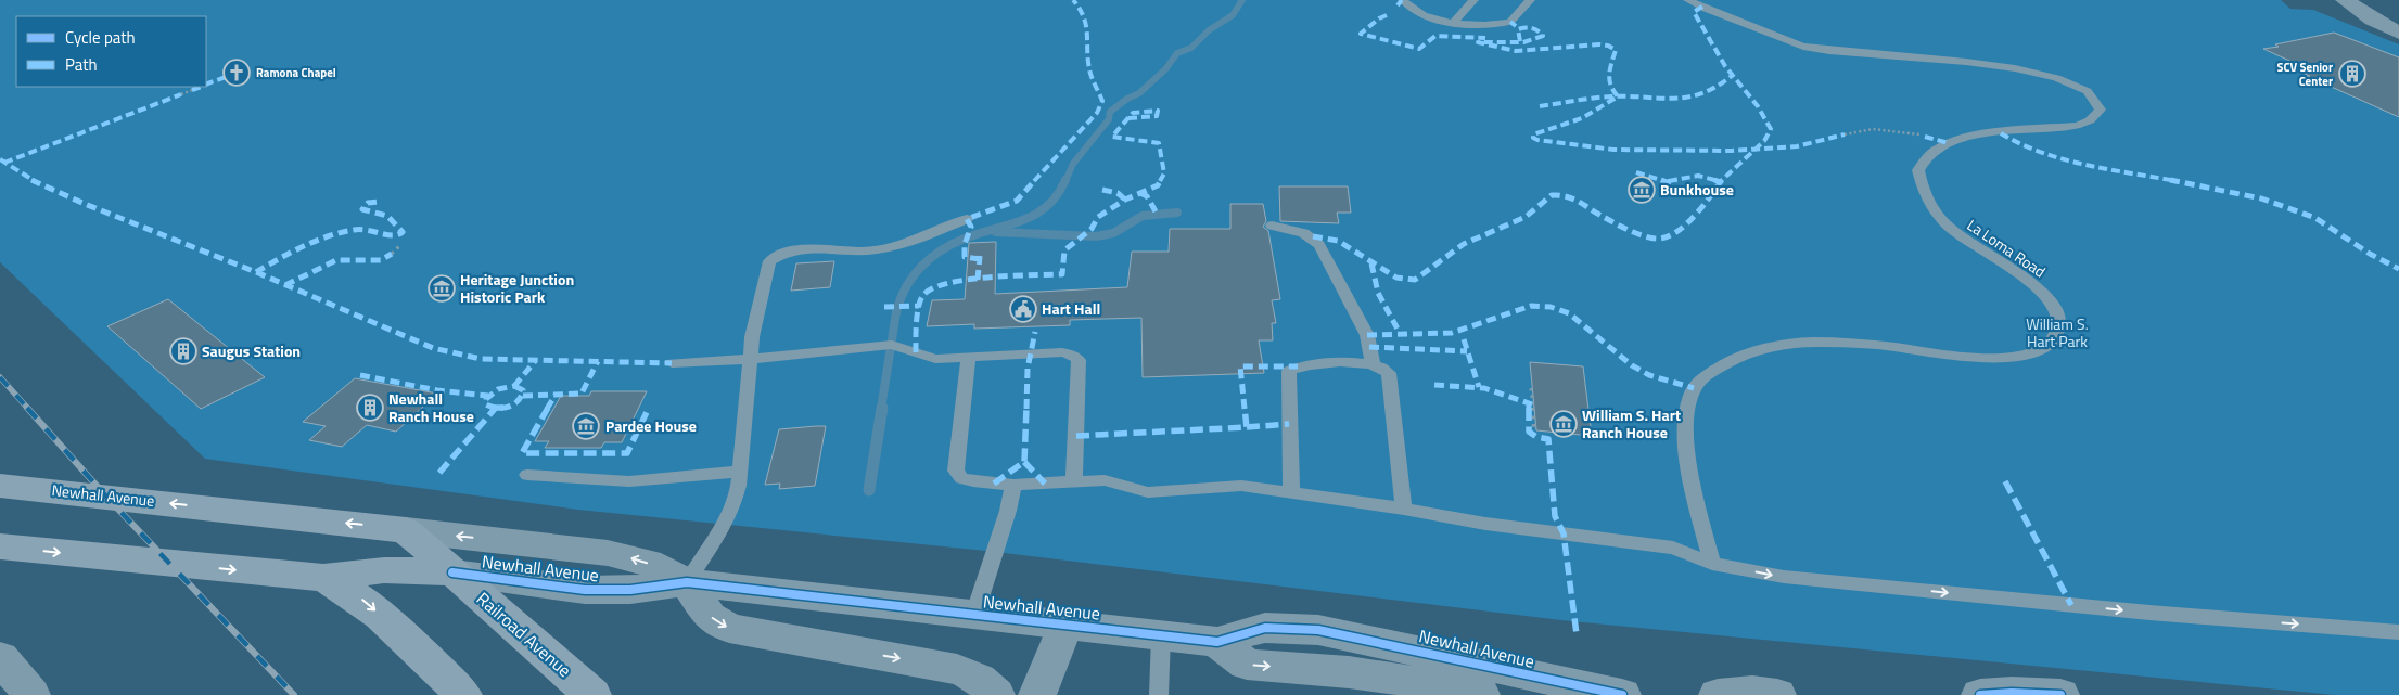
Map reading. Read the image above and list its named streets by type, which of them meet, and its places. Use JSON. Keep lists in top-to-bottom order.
{
  "streets": {
    "main road": ["Newhall Avenue", "Railroad Avenue"],
    "lane": ["La Loma Road"]
  },
  "crossings": [
    ["Newhall Avenue", "Railroad Avenue"]
  ],
  "parks": ["William S. Hart Park"],
  "places": {
    "church": ["Ramona Chapel"],
    "building": ["SCV Senior Center", "Saugus Station", "Newhall Ranch House"],
    "museum": [
      "Bunkhouse",
      "Heritage Junction Historic Park",
      "William S. Hart Ranch House",
      "Pardee House"
    ],
    "public building": ["Hart Hall"]
  },
  "legend": ["Cycle path", "Path"]
}
